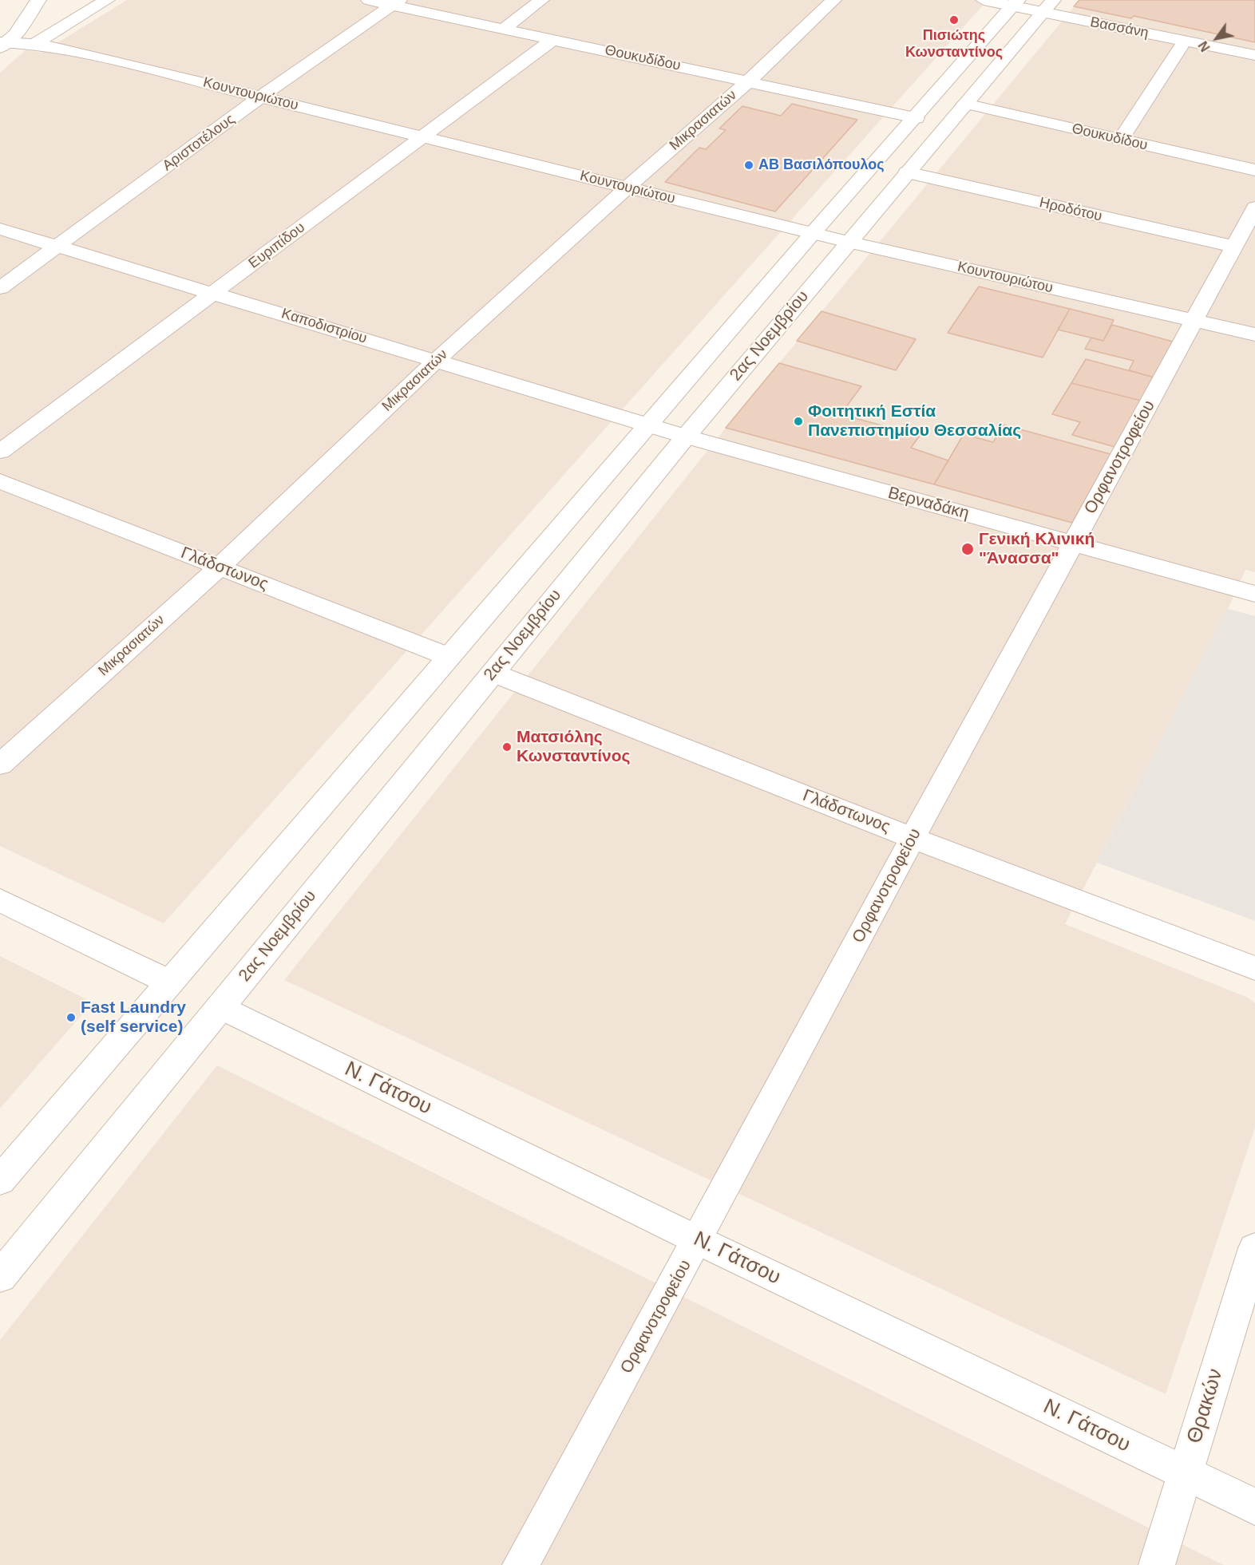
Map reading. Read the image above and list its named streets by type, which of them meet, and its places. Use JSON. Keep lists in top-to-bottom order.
{
  "streets": {
    "street": [
      "Βασσάνη",
      "Θουκυδίδου",
      "Κουντουριώτου",
      "Μικρασιατών",
      "Αριστοτέλους",
      "Ηροδότου",
      "Ευριπίδου",
      "Καποδιστρίου",
      "2ας Νοεμβρίου",
      "Ορφανοτροφείου",
      "Βερναδάκη",
      "Γλάδστωνος",
      "Ν. Γάτσου",
      "Θρακών"
    ]
  },
  "crossings": [
    ["Βασσάνη", "2ας Νοεμβρίου"],
    ["Θουκυδίδου", "Μικρασιατών"],
    ["Θουκυδίδου", "Αριστοτέλους"],
    ["Θουκυδίδου", "Ευριπίδου"],
    ["Θουκυδίδου", "2ας Νοεμβρίου"],
    ["Κουντουριώτου", "Μικρασιατών"],
    ["Κουντουριώτου", "Αριστοτέλους"],
    ["Κουντουριώτου", "Ευριπίδου"],
    ["Κουντουριώτου", "2ας Νοεμβρίου"],
    ["Κουντουριώτου", "Ορφανοτροφείου"],
    ["Μικρασιατών", "Καποδιστρίου"],
    ["Μικρασιατών", "Γλάδστωνος"],
    ["Αριστοτέλους", "Καποδιστρίου"],
    ["Ηροδότου", "2ας Νοεμβρίου"],
    ["Ηροδότου", "Ορφανοτροφείου"],
    ["Ευριπίδου", "Καποδιστρίου"],
    ["Καποδιστρίου", "2ας Νοεμβρίου"],
    ["Καποδιστρίου", "Βερναδάκη"],
    ["2ας Νοεμβρίου", "Βερναδάκη"],
    ["2ας Νοεμβρίου", "Γλάδστωνος"],
    ["2ας Νοεμβρίου", "Ν. Γάτσου"],
    ["Ορφανοτροφείου", "Βερναδάκη"],
    ["Ορφανοτροφείου", "Γλάδστωνος"],
    ["Ορφανοτροφείου", "Ν. Γάτσου"],
    ["Ν. Γάτσου", "Θρακών"]
  ],
  "places": [
    "Πισιώτης Κωνσταντίνος",
    "ΑΒ Βασιλόπουλος",
    "Φοιτητική Εστία Πανεπιστημίου Θεσσαλίας",
    "Γενική Κλινική \"Άνασσα\"",
    "Ματσιόλης Κωνσταντίνος",
    "Fast Laundry (self service)"
  ],
  "north": "bottom left"
}
